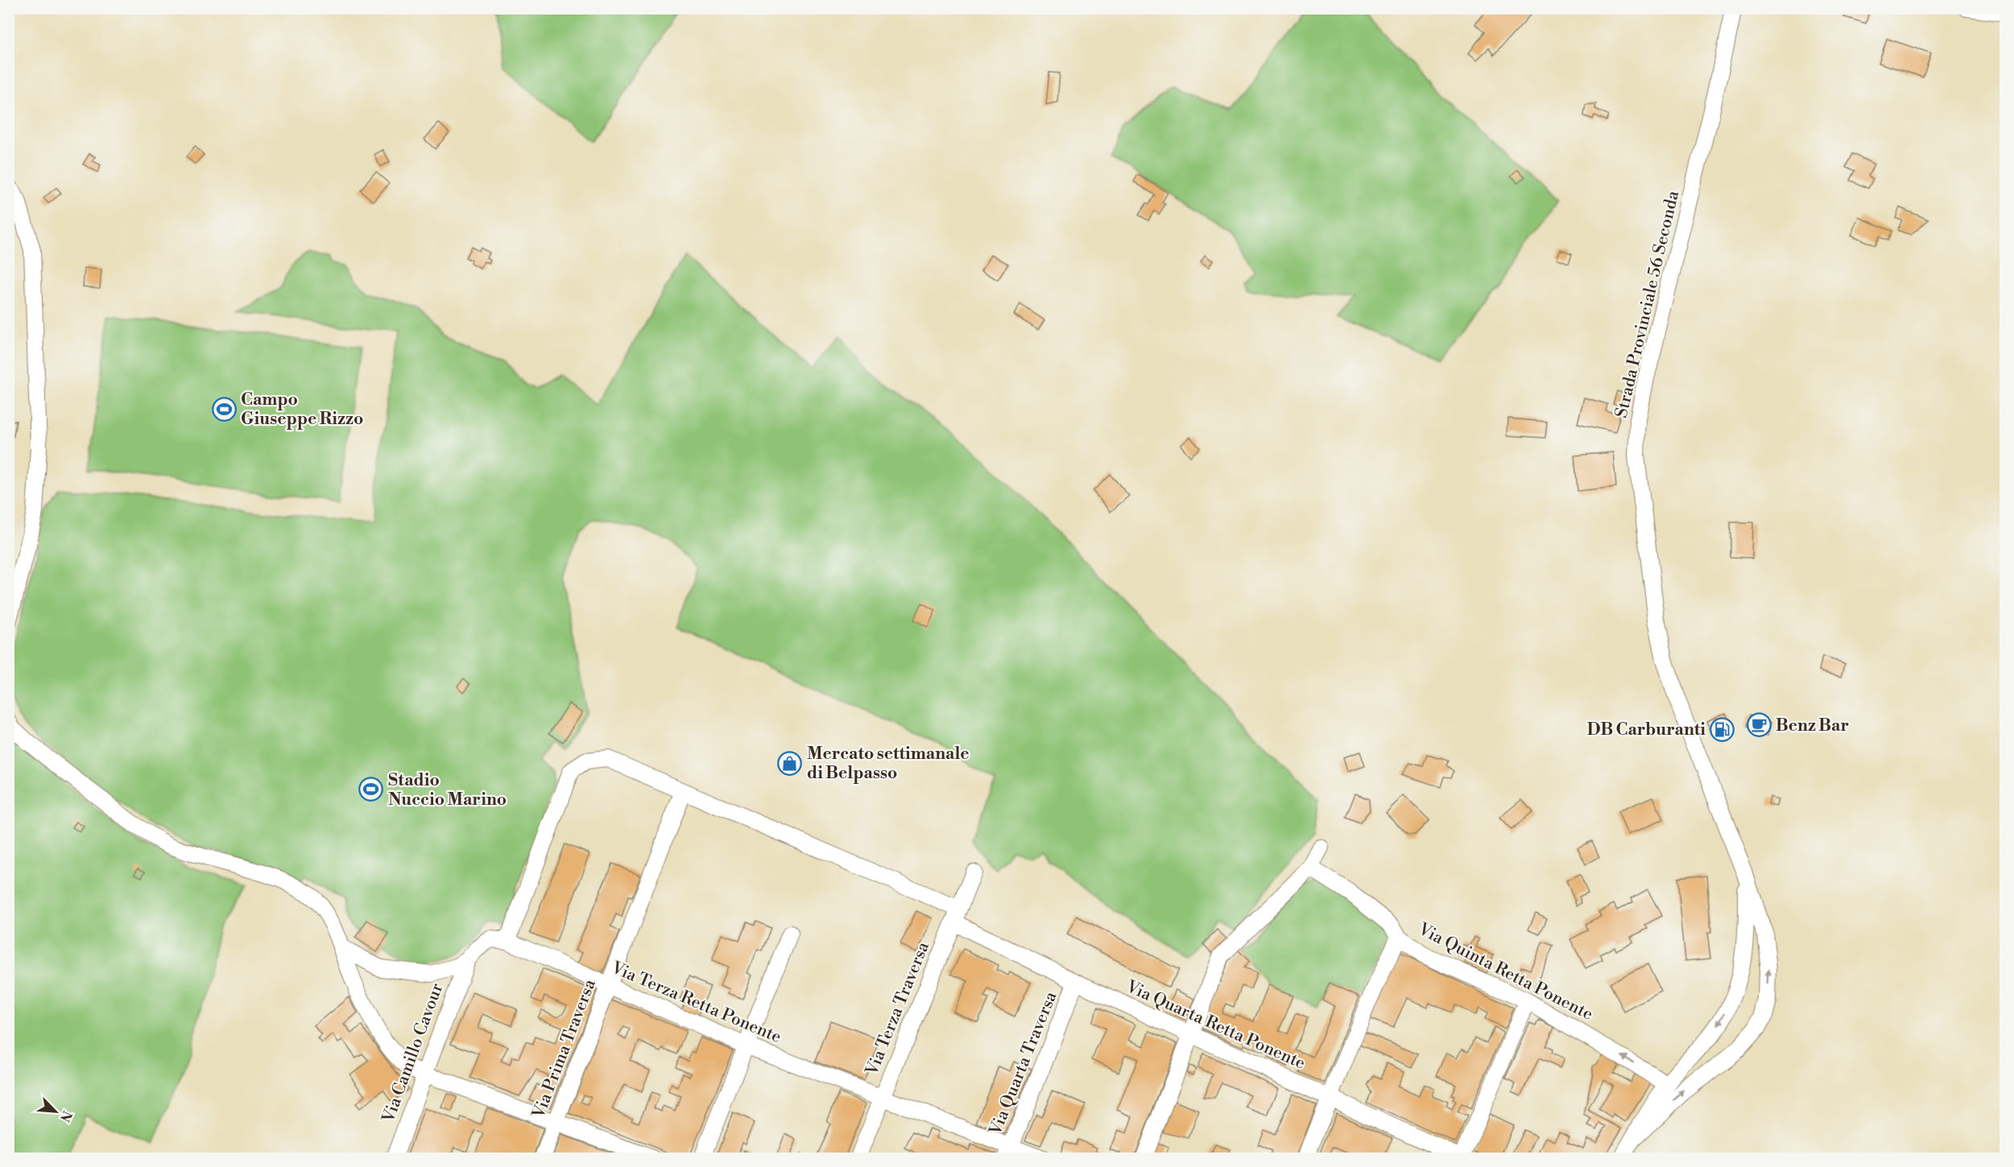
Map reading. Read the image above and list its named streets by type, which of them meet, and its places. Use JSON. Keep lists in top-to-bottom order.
{
  "streets": {
    "street": [
      "Strada Provinciale 56 Seconda",
      "Via Quinta Retta Ponente",
      "Via Terza Retta Ponente",
      "Via Terza Traversa",
      "Via Quarta Retta Ponente",
      "Via Prima Traversa",
      "Via Camillo Cavour",
      "Via Quarta Traversa"
    ]
  },
  "crossings": [
    ["Via Terza Retta Ponente", "Via Terza Traversa"],
    ["Via Terza Retta Ponente", "Via Quarta Retta Ponente"],
    ["Via Terza Retta Ponente", "Via Prima Traversa"],
    ["Via Terza Retta Ponente", "Via Camillo Cavour"],
    ["Via Terza Retta Ponente", "Via Quarta Traversa"],
    ["Via Terza Traversa", "Via Quarta Retta Ponente"],
    ["Via Quarta Retta Ponente", "Via Prima Traversa"],
    ["Via Quarta Retta Ponente", "Via Quarta Traversa"]
  ],
  "one_way": ["Via Quinta Retta Ponente"],
  "places": {
    "sports": ["Campo Giuseppe Rizzo", "Stadio Nuccio Marino"],
    "cafe": ["Benz Bar"],
    "fuel station": ["DB Carburanti"],
    "shop": ["Mercato settimanale di Belpasso"]
  },
  "north": "bottom right"
}
